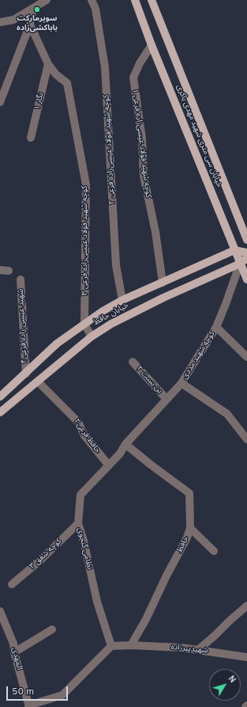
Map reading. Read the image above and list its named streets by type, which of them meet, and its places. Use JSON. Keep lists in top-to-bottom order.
{
  "streets": {
    "main road": ["خیابان سی متری شهید مهدی باکری", "خیابان حافظ"],
    "street": [
      "نگار ۱",
      "کوچه شهید فولاد عیسی‌زاده فرعی ۱",
      "کوچه شهید فولاد عیسی‌زاده فرعی ۲",
      "کوچه شهید فولاد عیسی‌زاده فرعی ۳",
      "شهید عیسی زاده فرعی۴",
      "کوچه شهید مددی",
      "بن بست ۲",
      "حافظ فرعی۲",
      "حافظ",
      "نظامی گنجوی",
      "کوچه شفق ۳",
      "شهیدپیرزاده",
      "المهدی"
    ]
  },
  "crossings": [
    ["نگار ۱", "کوچه شهید فولاد عیسی‌زاده فرعی ۳"],
    ["خیابان سی متری شهید مهدی باکری", "کوچه شهید فولاد عیسی‌زاده فرعی ۱"],
    ["خیابان سی متری شهید مهدی باکری", "خیابان حافظ"],
    ["خیابان سی متری شهید مهدی باکری", "کوچه شهید مددی"],
    ["کوچه شهید فولاد عیسی‌زاده فرعی ۱", "خیابان حافظ"],
    ["کوچه شهید فولاد عیسی‌زاده فرعی ۲", "خیابان حافظ"],
    ["کوچه شهید فولاد عیسی‌زاده فرعی ۳", "خیابان حافظ"],
    ["خیابان حافظ", "شهید عیسی زاده فرعی۴"],
    ["خیابان حافظ", "کوچه شهید مددی"],
    ["خیابان حافظ", "حافظ فرعی۲"],
    ["کوچه شهید مددی", "نظامی گنجوی"],
    ["بن بست ۲", "نظامی گنجوی"],
    ["حافظ فرعی۲", "نظامی گنجوی"],
    ["حافظ", "نظامی گنجوی"],
    ["حافظ", "شهیدپیرزاده"],
    ["نظامی گنجوی", "کوچه شفق ۳"]
  ],
  "places": ["سوپرمارکت باباکشی‌زاده"],
  "scale_bar": "50 m",
  "north": "top right"
}
